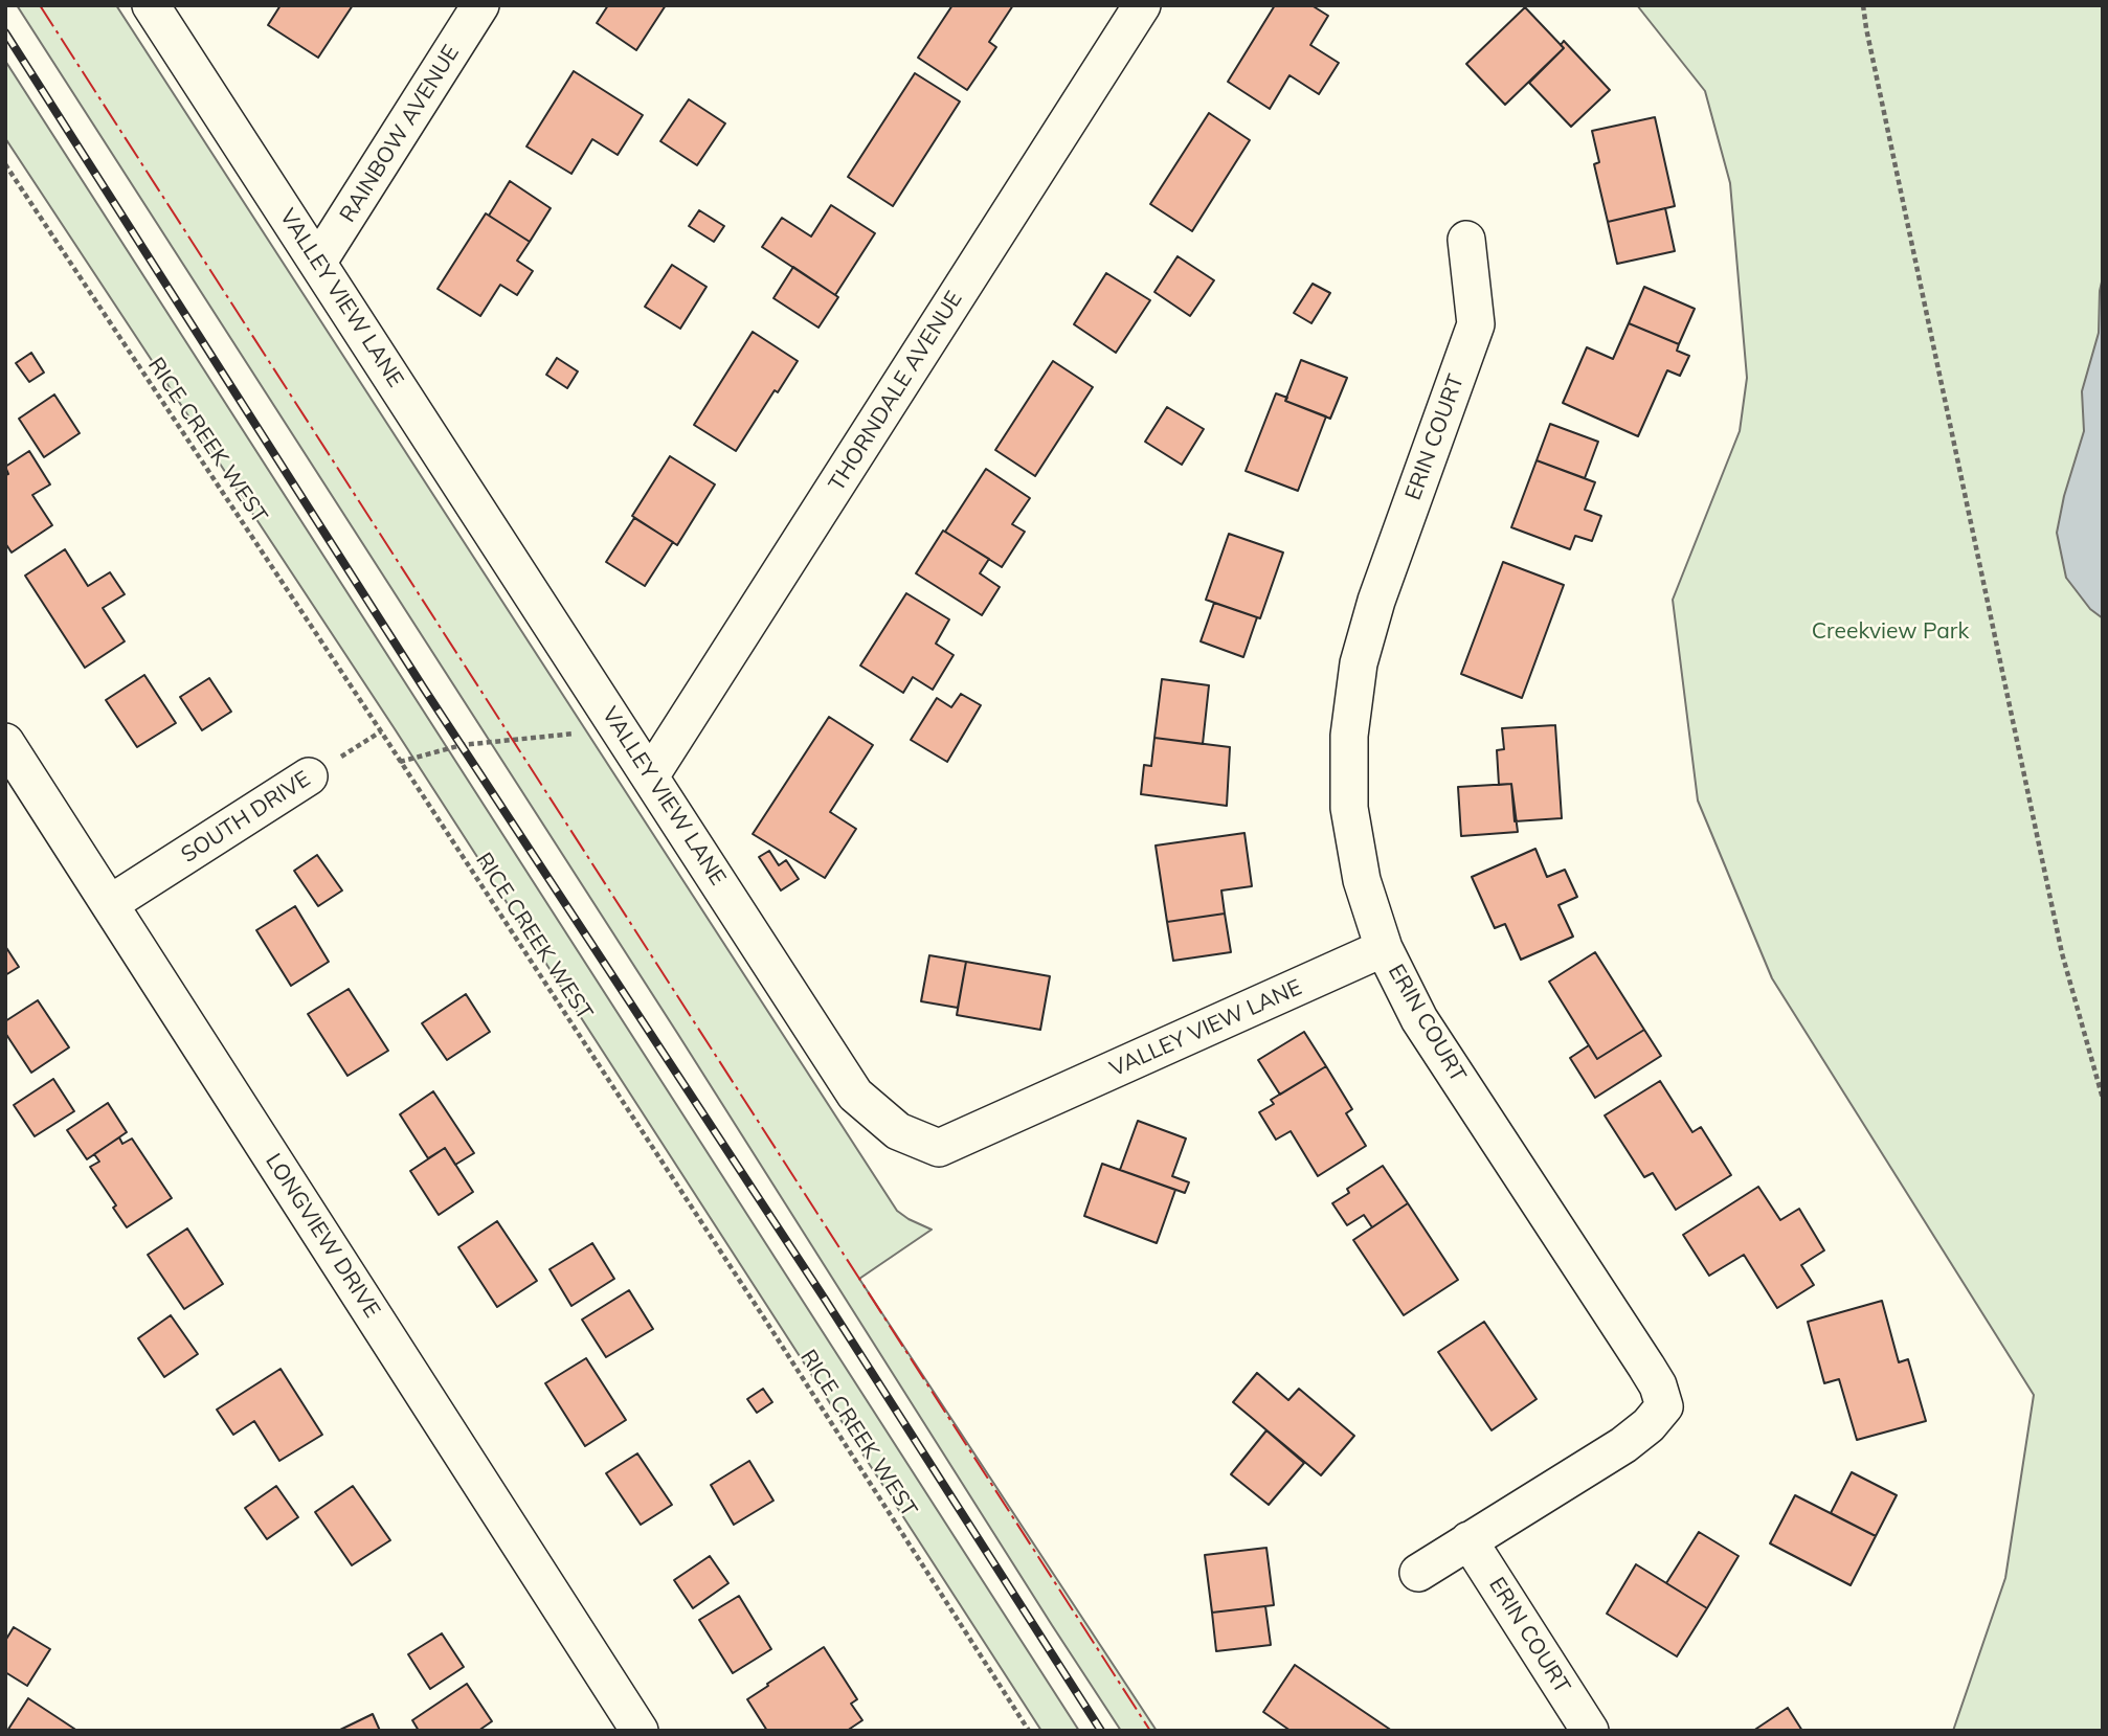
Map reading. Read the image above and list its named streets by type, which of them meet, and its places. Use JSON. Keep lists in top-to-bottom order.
{
  "streets": {
    "street": [
      "RAINBOW AVENUE",
      "VALLEY VIEW LANE",
      "THORNDALE AVENUE",
      "ERIN COURT",
      "SOUTH DRIVE",
      "LONGVIEW DRIVE"
    ],
    "path": ["RICE CREEK WEST"]
  },
  "crossings": [
    ["RAINBOW AVENUE", "VALLEY VIEW LANE"],
    ["VALLEY VIEW LANE", "THORNDALE AVENUE"],
    ["VALLEY VIEW LANE", "ERIN COURT"],
    ["RICE CREEK WEST", "SOUTH DRIVE"],
    ["SOUTH DRIVE", "LONGVIEW DRIVE"]
  ],
  "parks": ["Creekview Park"]
}
